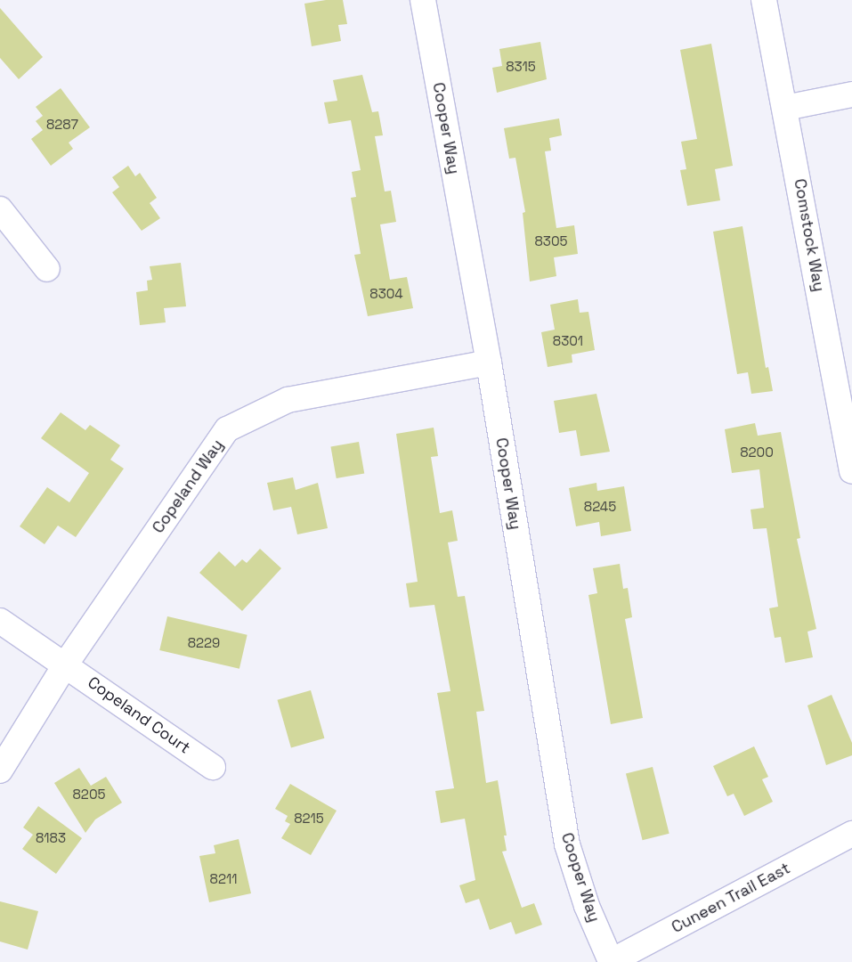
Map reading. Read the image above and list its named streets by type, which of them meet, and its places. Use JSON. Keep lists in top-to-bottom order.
{
  "streets": {
    "street": [
      "Cooper Way",
      "Comstock Way",
      "Copeland Way",
      "Copeland Court",
      "Cuneen Trail East"
    ]
  },
  "crossings": [
    ["Cooper Way", "Copeland Way"],
    ["Cooper Way", "Cuneen Trail East"],
    ["Copeland Way", "Copeland Court"]
  ],
  "house_numbers": [
    "8315",
    "8287",
    "8305",
    "8304",
    "8301",
    "8200",
    "8245",
    "8229",
    "8205",
    "8215",
    "8183",
    "8211"
  ]
}
